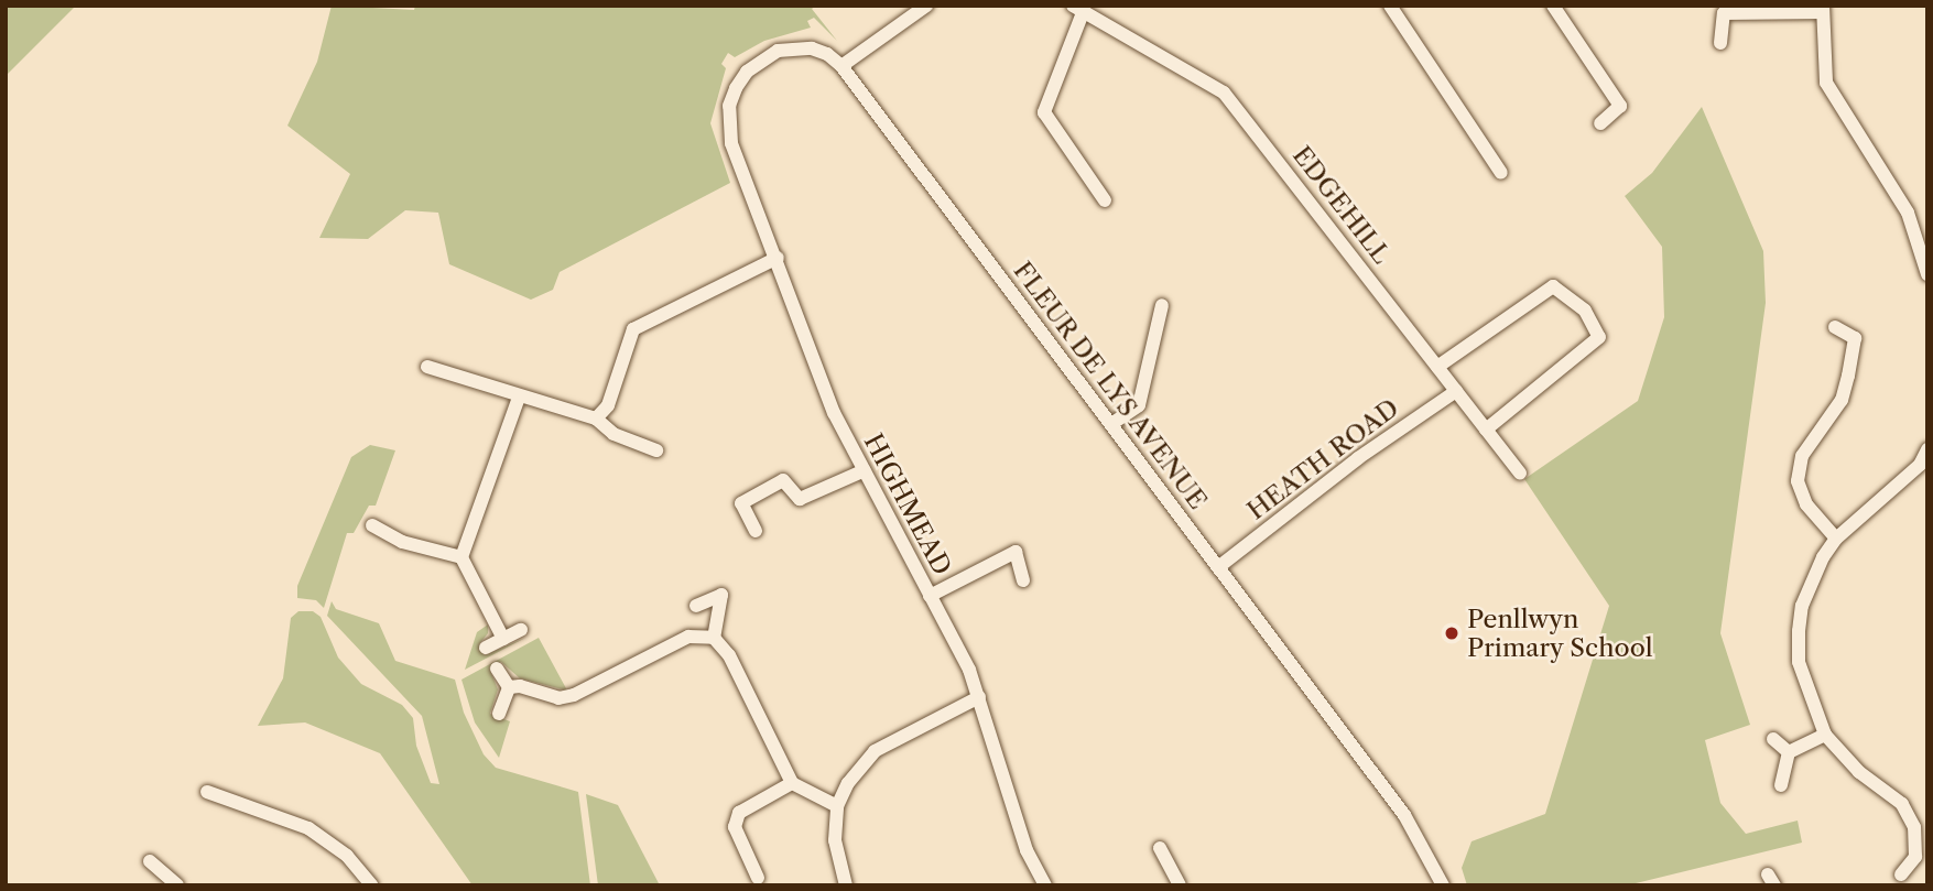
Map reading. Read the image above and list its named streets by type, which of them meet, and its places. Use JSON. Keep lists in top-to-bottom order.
{
  "streets": {
    "street": [
      "EDGEHILL",
      "FLEUR DE LYS AVENUE",
      "HEATH ROAD",
      "HIGHMEAD"
    ]
  },
  "crossings": [
    ["EDGEHILL", "HEATH ROAD"],
    ["FLEUR DE LYS AVENUE", "HEATH ROAD"],
    ["FLEUR DE LYS AVENUE", "HIGHMEAD"]
  ],
  "places": ["Penllwyn Primary School"]
}
